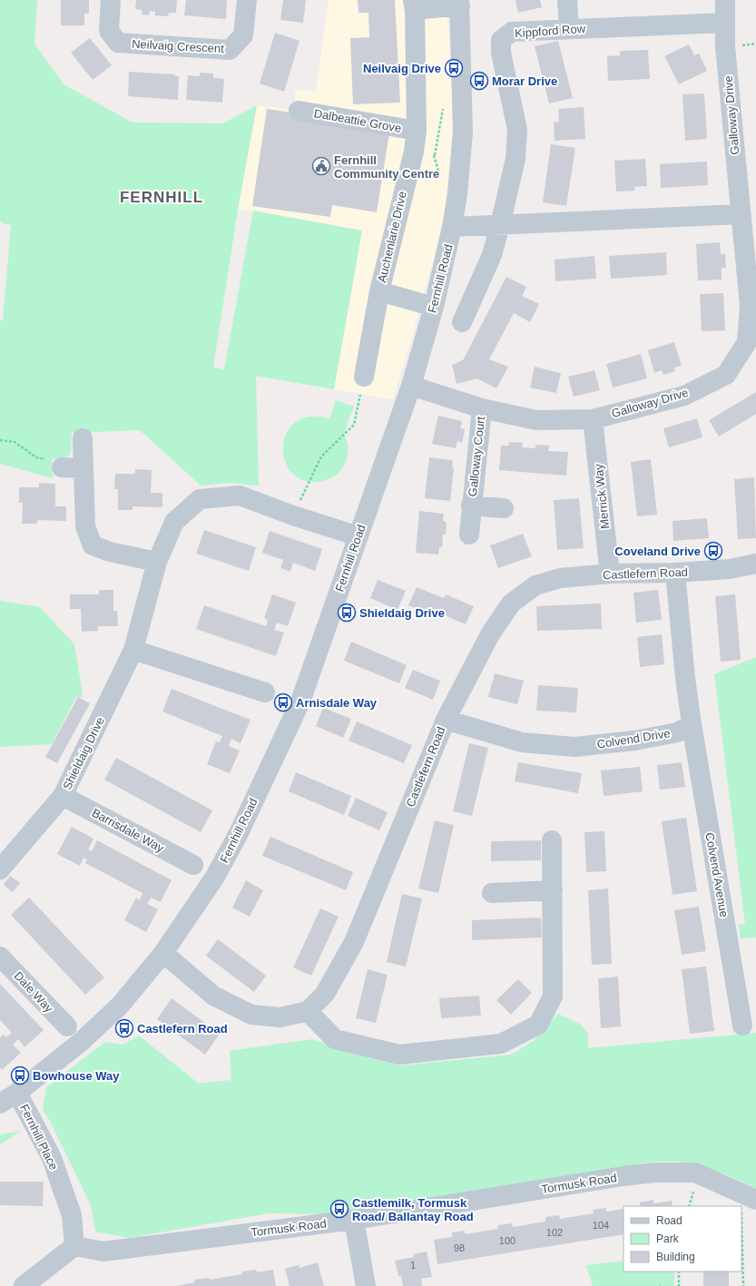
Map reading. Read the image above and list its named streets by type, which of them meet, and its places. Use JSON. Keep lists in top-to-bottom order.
{
  "streets": {
    "street": [
      "Kippford Row",
      "Neilvaig Crescent",
      "Galloway Drive",
      "Dalbeattie Grove",
      "Auchenlarie Drive",
      "Fernhill Road",
      "Galloway Court",
      "Merrick Way",
      "Castlefern Road",
      "Colvend Drive",
      "Shieldaig Drive",
      "Barrisdale Way",
      "Colvend Avenue",
      "Dale Way",
      "Fernhill Place",
      "Tormusk Road"
    ]
  },
  "crossings": [
    ["Kippford Row", "Galloway Drive"],
    ["Galloway Drive", "Fernhill Road"],
    ["Galloway Drive", "Galloway Court"],
    ["Galloway Drive", "Merrick Way"],
    ["Dalbeattie Grove", "Auchenlarie Drive"],
    ["Auchenlarie Drive", "Fernhill Road"],
    ["Fernhill Road", "Shieldaig Drive"],
    ["Fernhill Road", "Fernhill Place"],
    ["Merrick Way", "Castlefern Road"],
    ["Castlefern Road", "Colvend Drive"],
    ["Colvend Drive", "Colvend Avenue"],
    ["Shieldaig Drive", "Barrisdale Way"],
    ["Fernhill Place", "Tormusk Road"]
  ],
  "districts": ["FERNHILL"],
  "places": {
    "bus stop": [
      "Neilvaig Drive",
      "Morar Drive",
      "Coveland Drive",
      "Shieldaig Drive",
      "Arnisdale Way",
      "Castlefern Road",
      "Bowhouse Way",
      "Castlemilk, Tormusk Road/ Ballantay Road"
    ],
    "public building": ["Fernhill Community Centre"]
  },
  "house_numbers": [
    "104",
    "102",
    "100",
    "98",
    "1"
  ],
  "legend": ["Road", "Park", "Building"]
}
